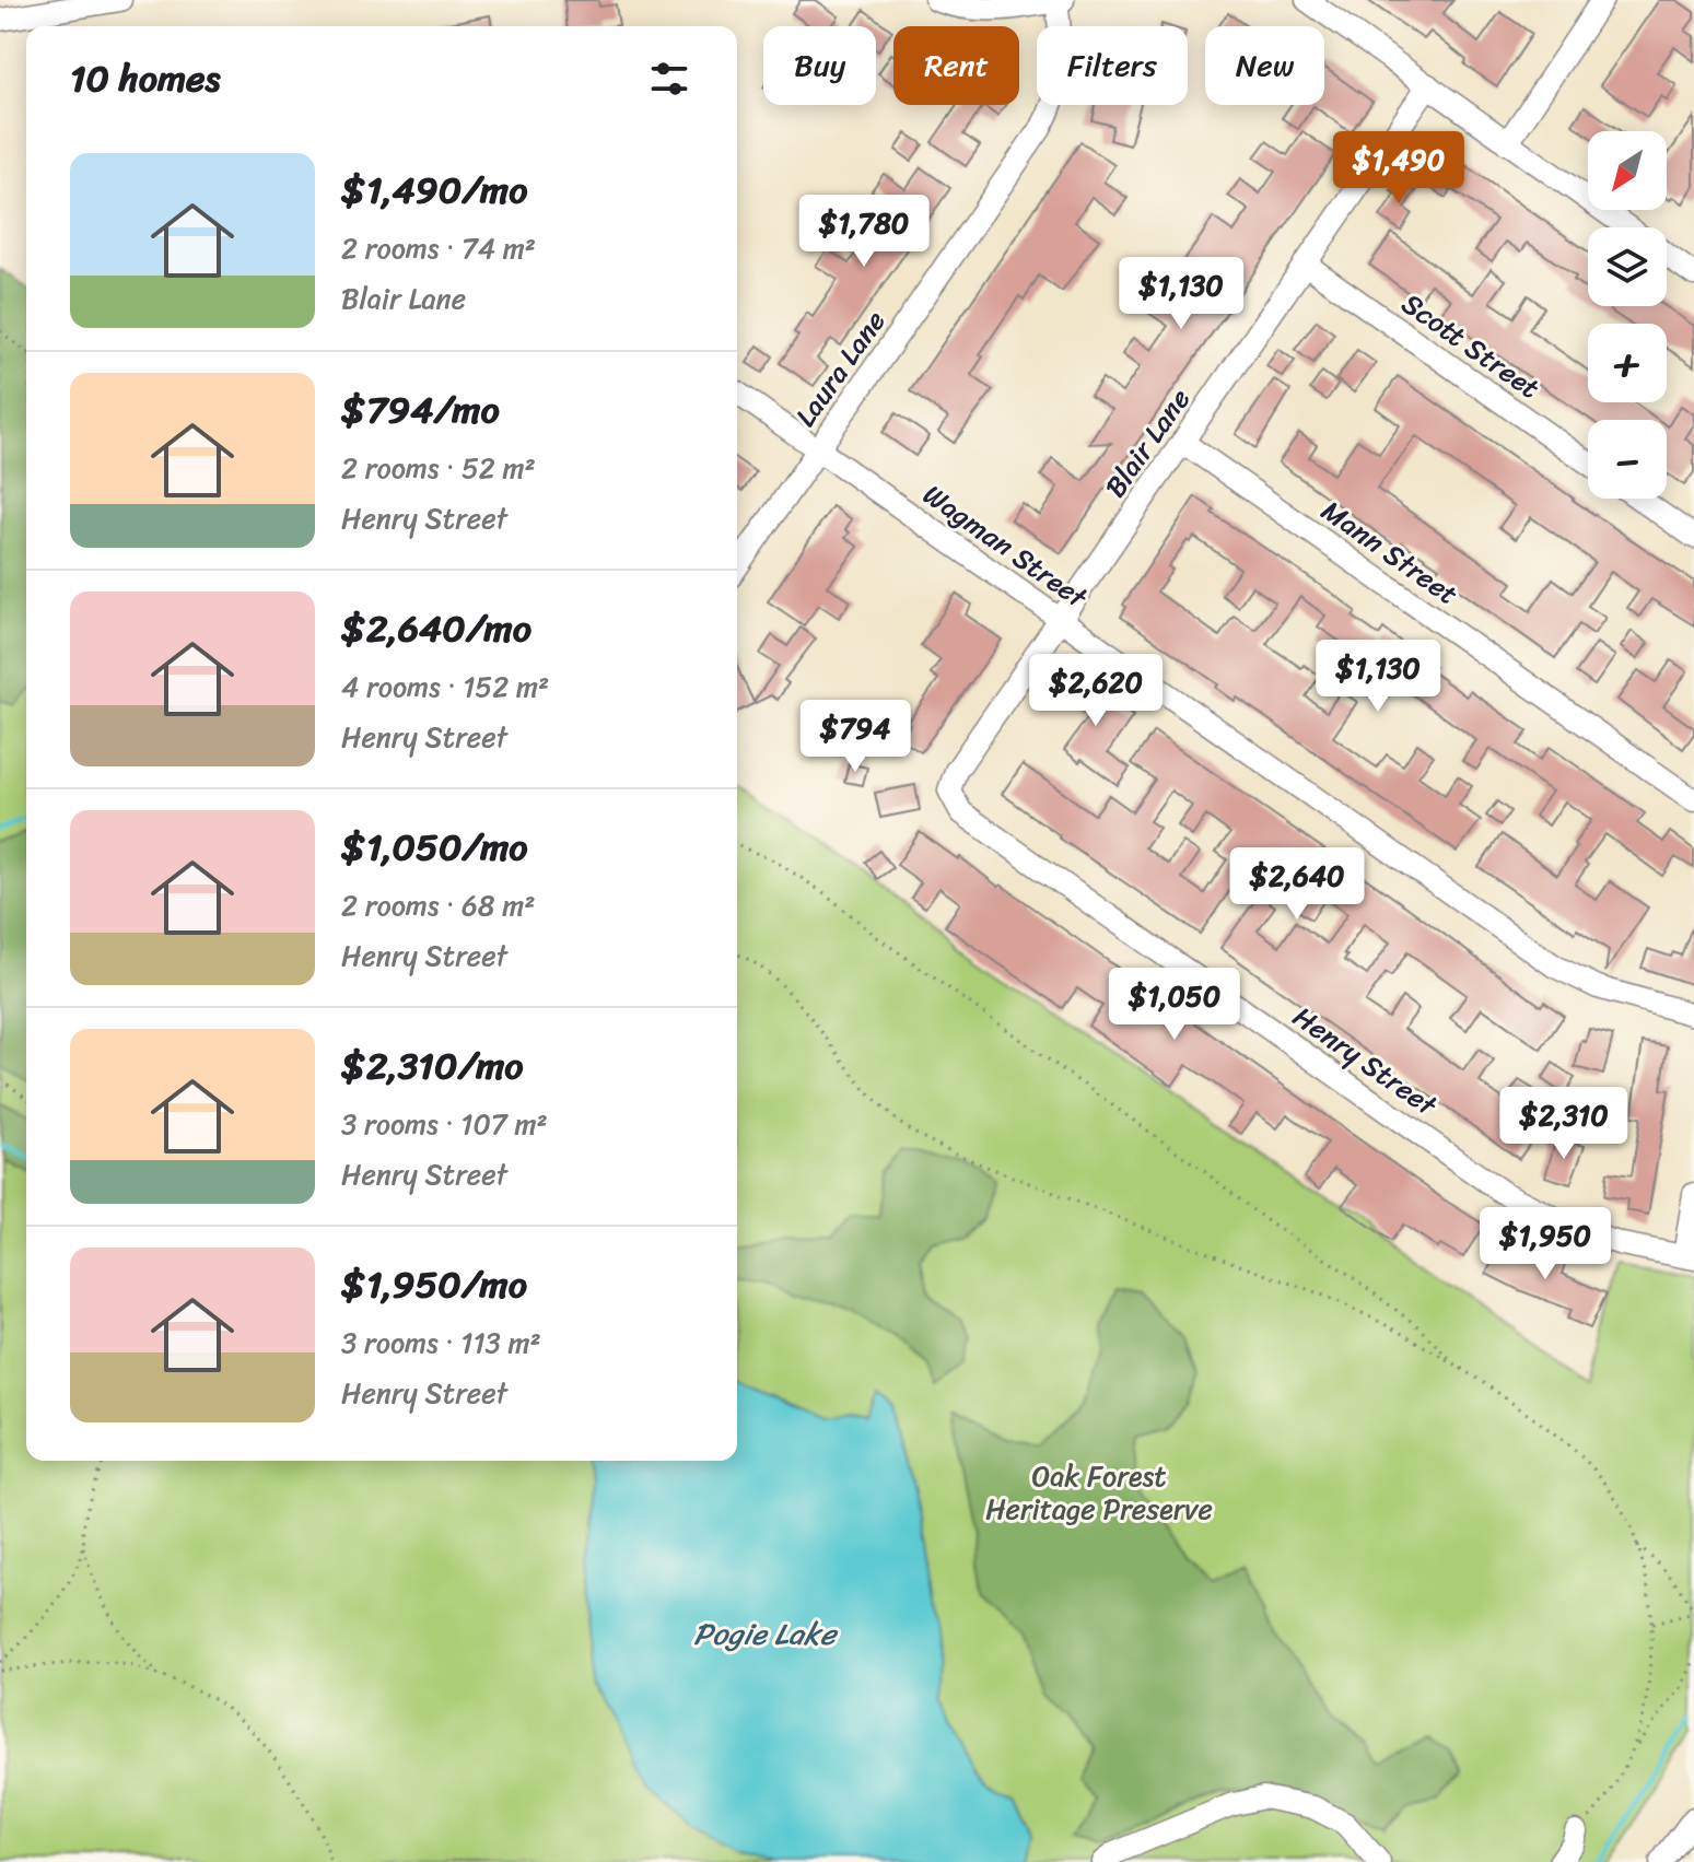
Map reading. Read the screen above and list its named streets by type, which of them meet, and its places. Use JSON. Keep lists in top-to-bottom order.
{
  "streets": {
    "street": [
      "Scott Street",
      "Laura Lane",
      "Blair Lane",
      "Wagman Street",
      "Mann Street",
      "Henry Street"
    ]
  },
  "crossings": [
    ["Scott Street", "Blair Lane"],
    ["Laura Lane", "Wagman Street"],
    ["Blair Lane", "Wagman Street"],
    ["Blair Lane", "Mann Street"],
    ["Blair Lane", "Henry Street"]
  ],
  "water": ["Pogie Lake"],
  "parks": ["Oak Forest Heritage Preserve"],
  "north": "bottom left",
  "page": {
    "chip": [
      "Buy",
      "Rent",
      "Filters",
      "New"
    ],
    "heading": "10 homes",
    "map_buttons": ["+", "−"],
    "price": [
      "$1,490",
      "$1,780",
      "$1,130",
      "$1,130",
      "$2,620",
      "$794",
      "$2,640",
      "$1,050",
      "$2,310",
      "$1,950"
    ],
    "list": [
      {
        "name": "$1,490/mo",
        "note": "2 rooms · 74 m² · Blair Lane"
      },
      {
        "name": "$794/mo",
        "note": "2 rooms · 52 m² · Henry Street"
      },
      {
        "name": "$2,640/mo",
        "note": "4 rooms · 152 m² · Henry Street"
      },
      {
        "name": "$1,050/mo",
        "note": "2 rooms · 68 m² · Henry Street"
      },
      {
        "name": "$2,310/mo",
        "note": "3 rooms · 107 m² · Henry Street"
      },
      {
        "name": "$1,950/mo",
        "note": "3 rooms · 113 m² · Henry Street"
      }
    ]
  }
}
